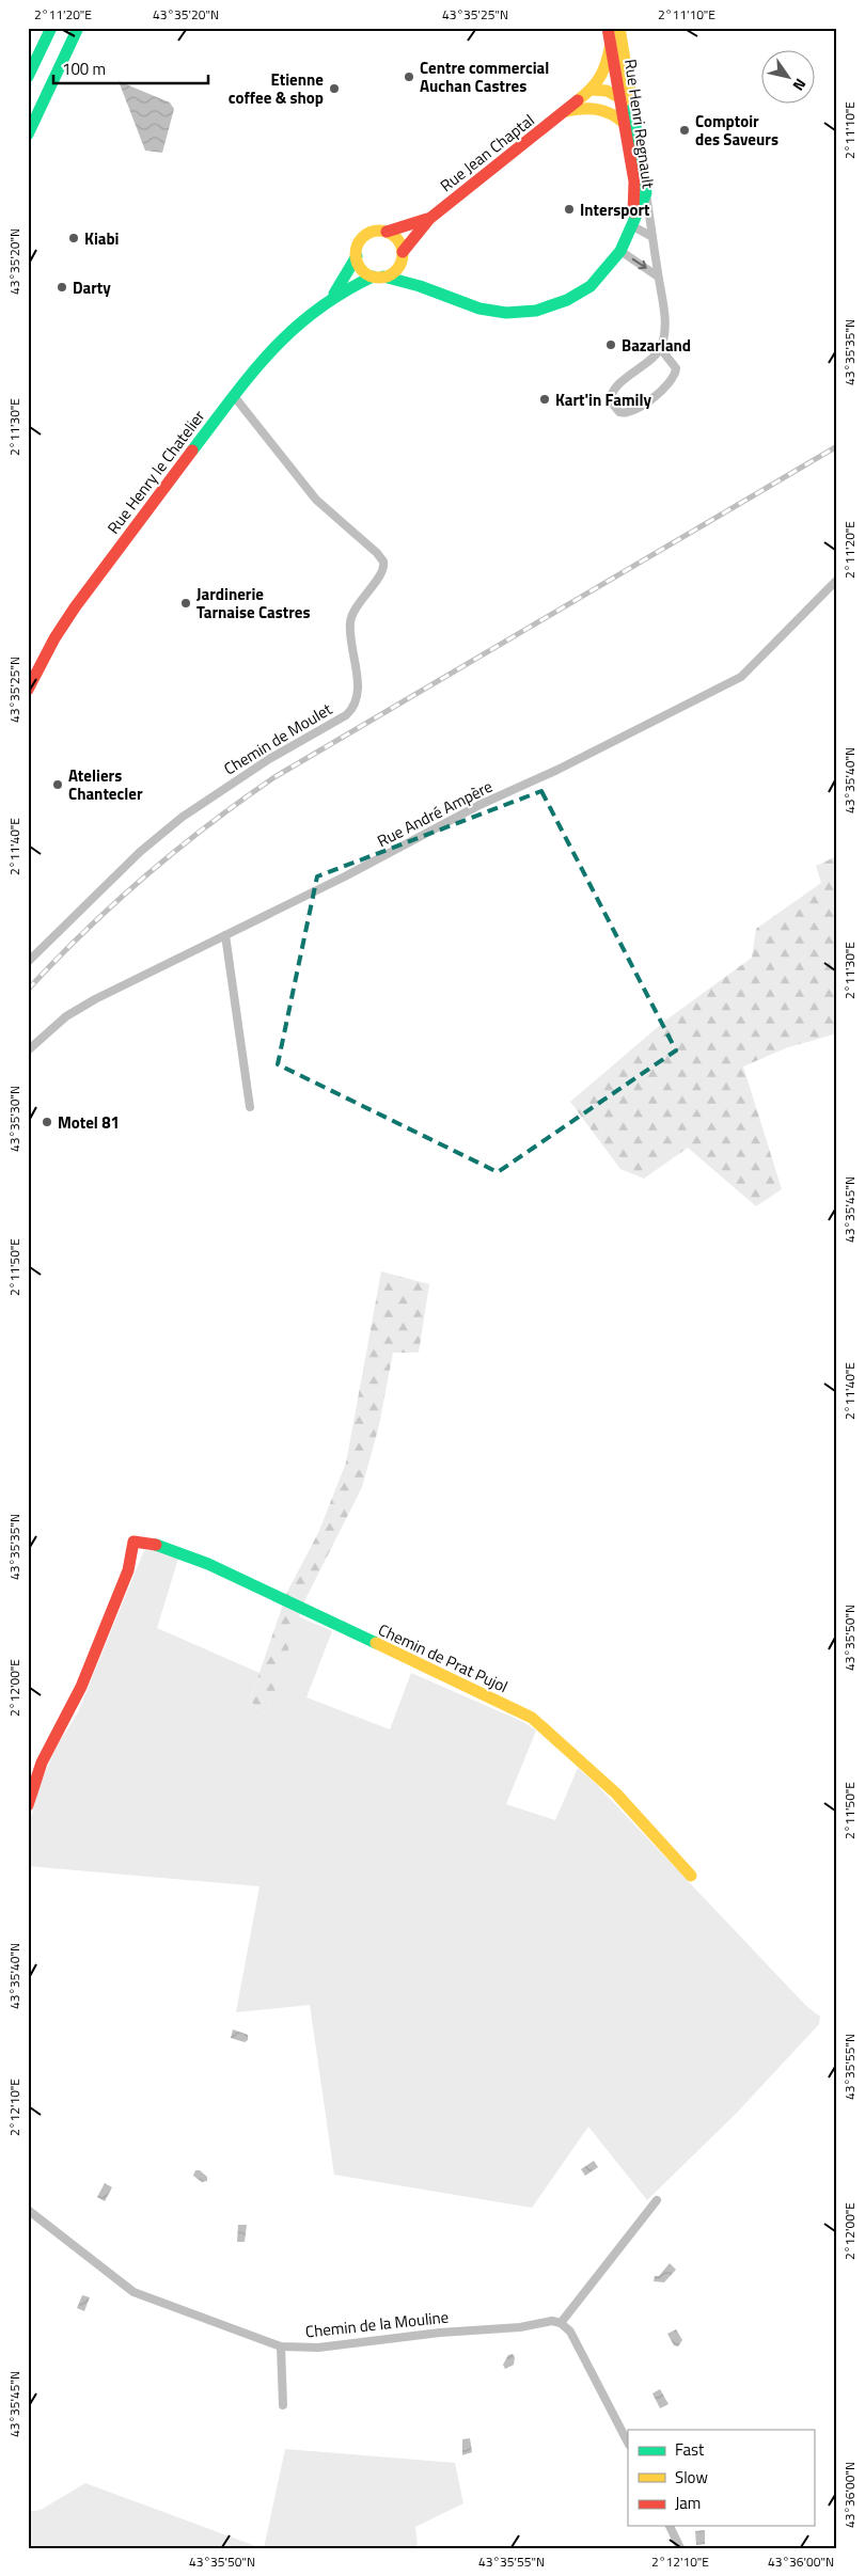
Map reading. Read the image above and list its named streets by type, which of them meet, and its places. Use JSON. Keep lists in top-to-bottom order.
{
  "streets": {
    "street": [
      "Rue Henri Regnault",
      "Rue Jean Chaptal",
      "Rue Henry le Chatelier",
      "Chemin de Moulet",
      "Rue André Ampère",
      "Chemin de Prat Pujol",
      "Chemin de la Mouline"
    ]
  },
  "crossings": [
    ["Rue Henri Regnault", "Rue Jean Chaptal"],
    ["Rue Henri Regnault", "Rue Henry le Chatelier"],
    ["Rue Jean Chaptal", "Rue Henry le Chatelier"],
    ["Rue Henry le Chatelier", "Chemin de Moulet"]
  ],
  "places": [
    "Centre commercial Auchan Castres",
    "Etienne coffee & shop",
    "Comptoir des Saveurs",
    "Intersport",
    "Kiabi",
    "Darty",
    "Bazarland",
    "Kart'in Family",
    "Jardinerie Tarnaise Castres",
    "Ateliers Chantecler",
    "Motel 81"
  ],
  "legend": ["Fast", "Slow", "Jam"],
  "scale_bar": "100 m",
  "north": "bottom right",
  "coordinates": [
    "2°11'20\"E",
    "43°35'20\"N",
    "43°35'25\"N",
    "2°11'10\"E",
    "43°35'35\"N",
    "2°11'30\"E",
    "43°35'40\"N",
    "2°11'40\"E",
    "43°35'30\"N",
    "43°35'45\"N",
    "2°11'50\"E",
    "43°35'50\"N",
    "2°12'00\"E",
    "43°35'55\"N",
    "2°12'10\"E",
    "43°36'00\"N"
  ]
}
